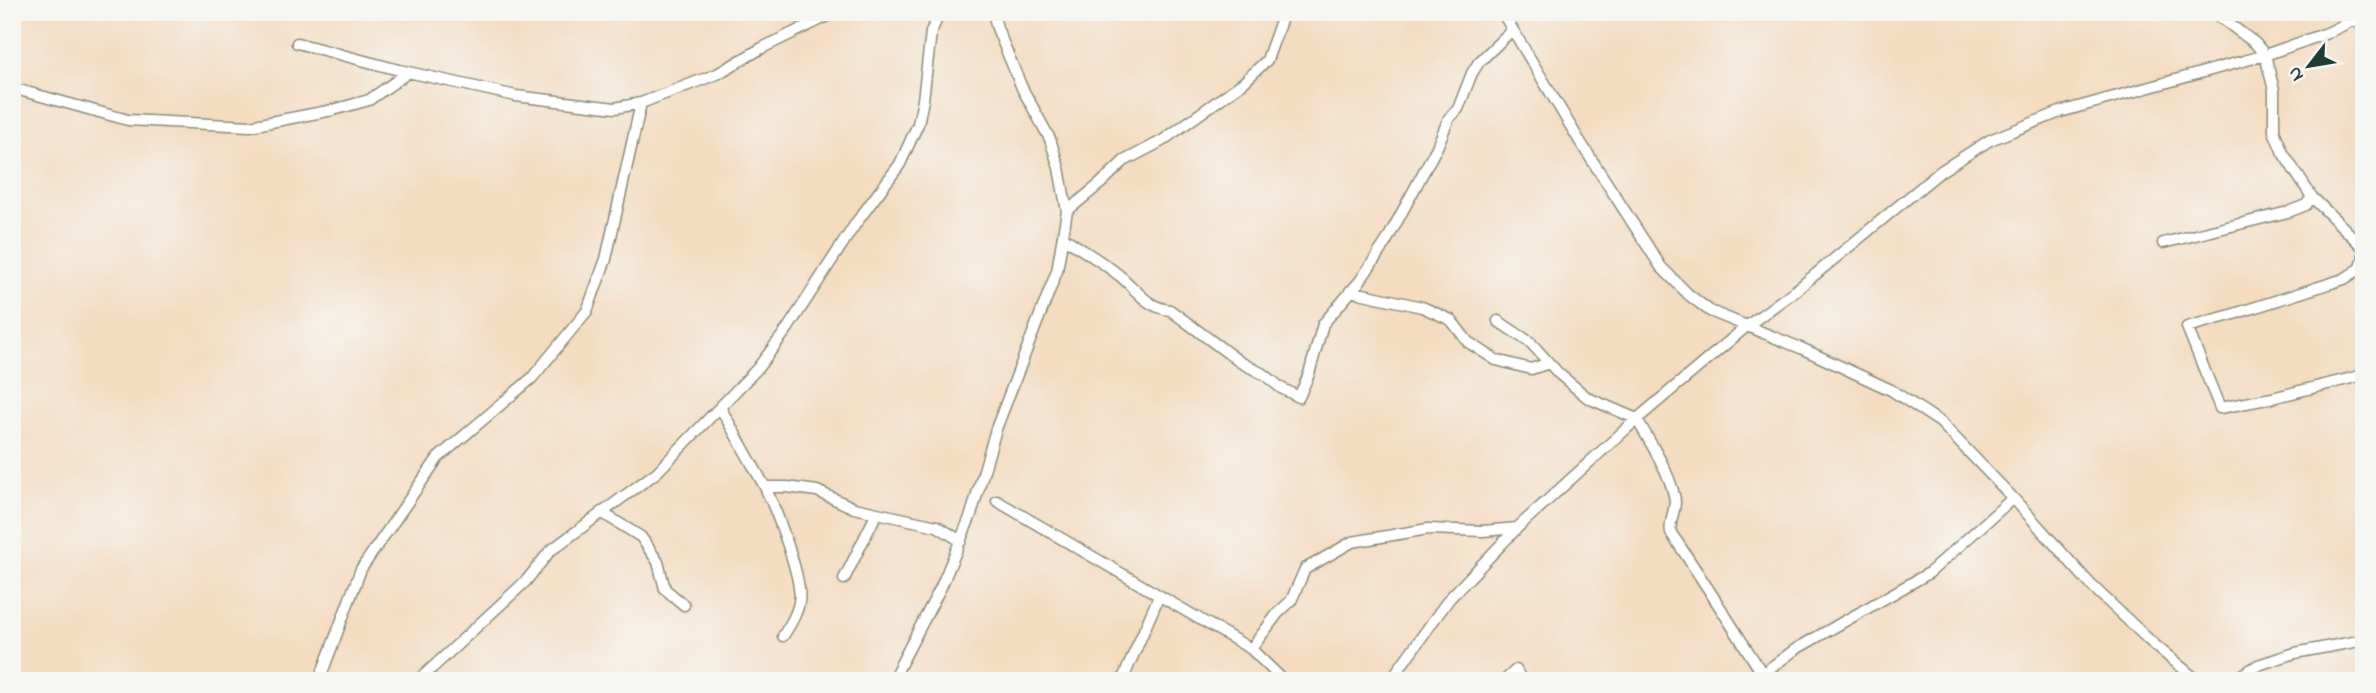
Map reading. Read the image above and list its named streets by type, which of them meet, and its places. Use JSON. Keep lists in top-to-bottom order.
{
  "north": "bottom left"
}
